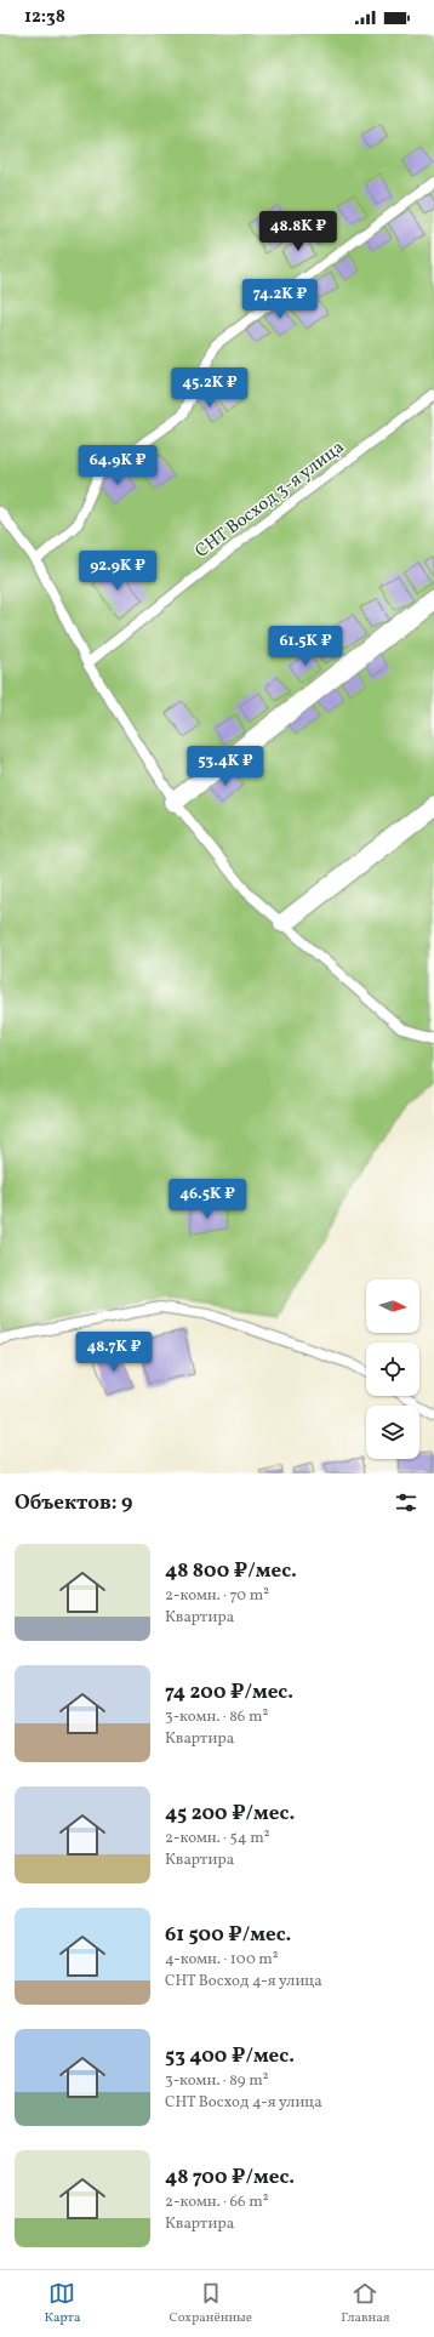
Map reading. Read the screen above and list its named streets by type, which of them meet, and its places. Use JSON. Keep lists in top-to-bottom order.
{
  "streets": {
    "lane": ["СНТ Восход 3-я улица"]
  },
  "north": "right",
  "page": {
    "status": "12:38",
    "price": [
      "48.8K ₽",
      "74.2K ₽",
      "45.2K ₽",
      "64.9K ₽",
      "92.9K ₽",
      "61.5K ₽",
      "53.4K ₽",
      "46.5K ₽",
      "48.7K ₽"
    ],
    "heading": "Объектов: 9",
    "list": [
      {
        "name": "48 800 ₽/мес.",
        "note": "2-комн. · 70 m² · Квартира"
      },
      {
        "name": "74 200 ₽/мес.",
        "note": "3-комн. · 86 m² · Квартира"
      },
      {
        "name": "45 200 ₽/мес.",
        "note": "2-комн. · 54 m² · Квартира"
      },
      {
        "name": "61 500 ₽/мес.",
        "note": "4-комн. · 100 m² · СНТ Восход 4-я улица"
      },
      {
        "name": "53 400 ₽/мес.",
        "note": "3-комн. · 89 m² · СНТ Восход 4-я улица"
      },
      {
        "name": "48 700 ₽/мес.",
        "note": "2-комн. · 66 m² · Квартира"
      }
    ],
    "tabs": ["Карта", "Сохранённые", "Главная"]
  }
}
